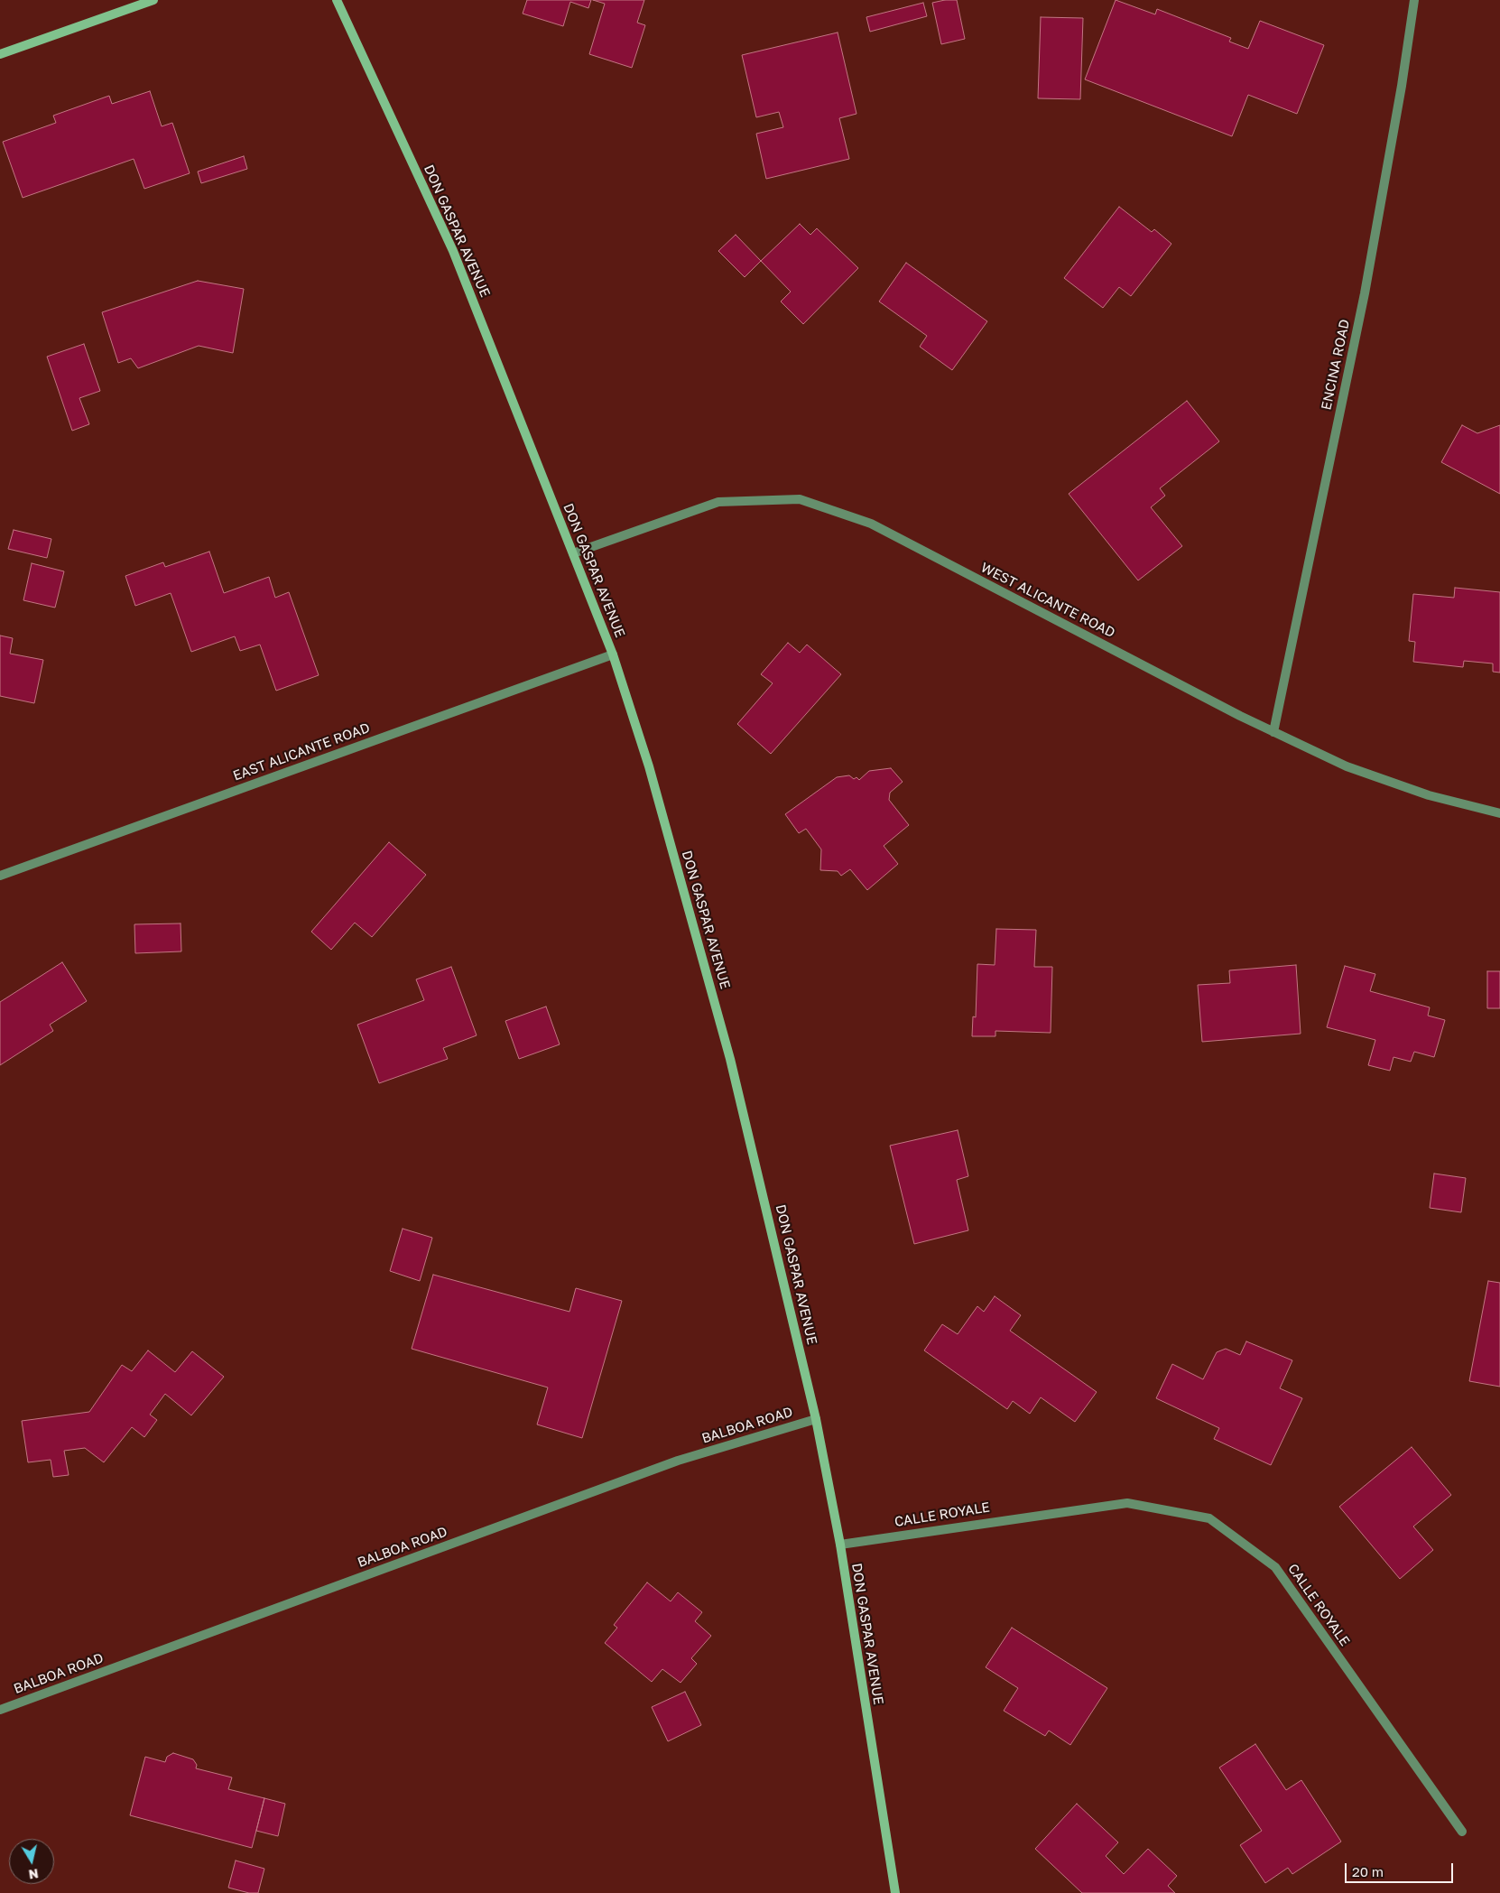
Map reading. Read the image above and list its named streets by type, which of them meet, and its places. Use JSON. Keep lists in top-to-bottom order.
{
  "streets": {
    "street": [
      "DON GASPAR AVENUE",
      "ENCINA ROAD",
      "WEST ALICANTE ROAD",
      "EAST ALICANTE ROAD",
      "BALBOA ROAD",
      "CALLE ROYALE"
    ]
  },
  "crossings": [
    ["DON GASPAR AVENUE", "WEST ALICANTE ROAD"],
    ["DON GASPAR AVENUE", "EAST ALICANTE ROAD"],
    ["DON GASPAR AVENUE", "BALBOA ROAD"],
    ["DON GASPAR AVENUE", "CALLE ROYALE"],
    ["ENCINA ROAD", "WEST ALICANTE ROAD"]
  ],
  "scale_bar": "20 m",
  "north": "bottom"
}
